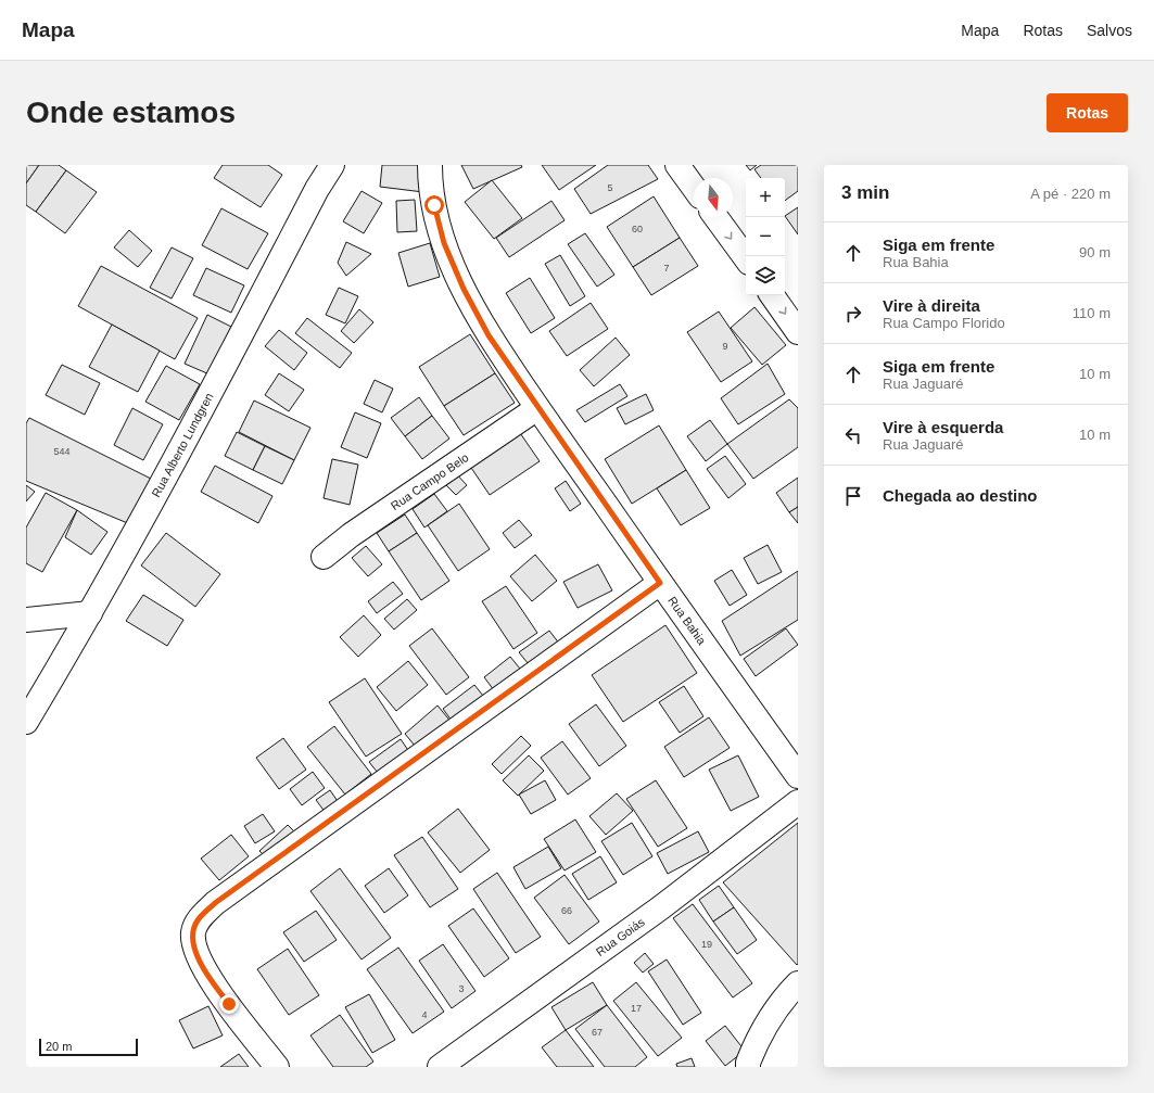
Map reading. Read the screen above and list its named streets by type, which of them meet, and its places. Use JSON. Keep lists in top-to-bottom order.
{
  "streets": {
    "street": [
      "Rua Alberto Lundgren",
      "Rua Campo Belo",
      "Rua Bahia",
      "Rua Goiás"
    ]
  },
  "crossings": [
    ["Rua Campo Belo", "Rua Bahia"]
  ],
  "house_numbers": [
    "5",
    "60",
    "7",
    "9",
    "544",
    "66",
    "19",
    "3",
    "17",
    "4",
    "67"
  ],
  "scale_bar": "20 m",
  "north": "bottom",
  "page": {
    "header": "Mapa",
    "nav": ["Mapa", "Rotas", "Salvos"],
    "buttons": "Rotas",
    "title": "Onde estamos",
    "heading": ["3 min", "A pé · 220 m"],
    "map_buttons": ["+", "−"],
    "list": [
      ["Siga em frente", "Rua Bahia", "90 m"],
      ["Vire à direita", "Rua Campo Florido", "110 m"],
      ["Siga em frente", "Rua Jaguaré", "10 m"],
      ["Vire à esquerda", "Rua Jaguaré", "10 m"],
      "Chegada ao destino"
    ],
    "scale": "20 m"
  }
}
